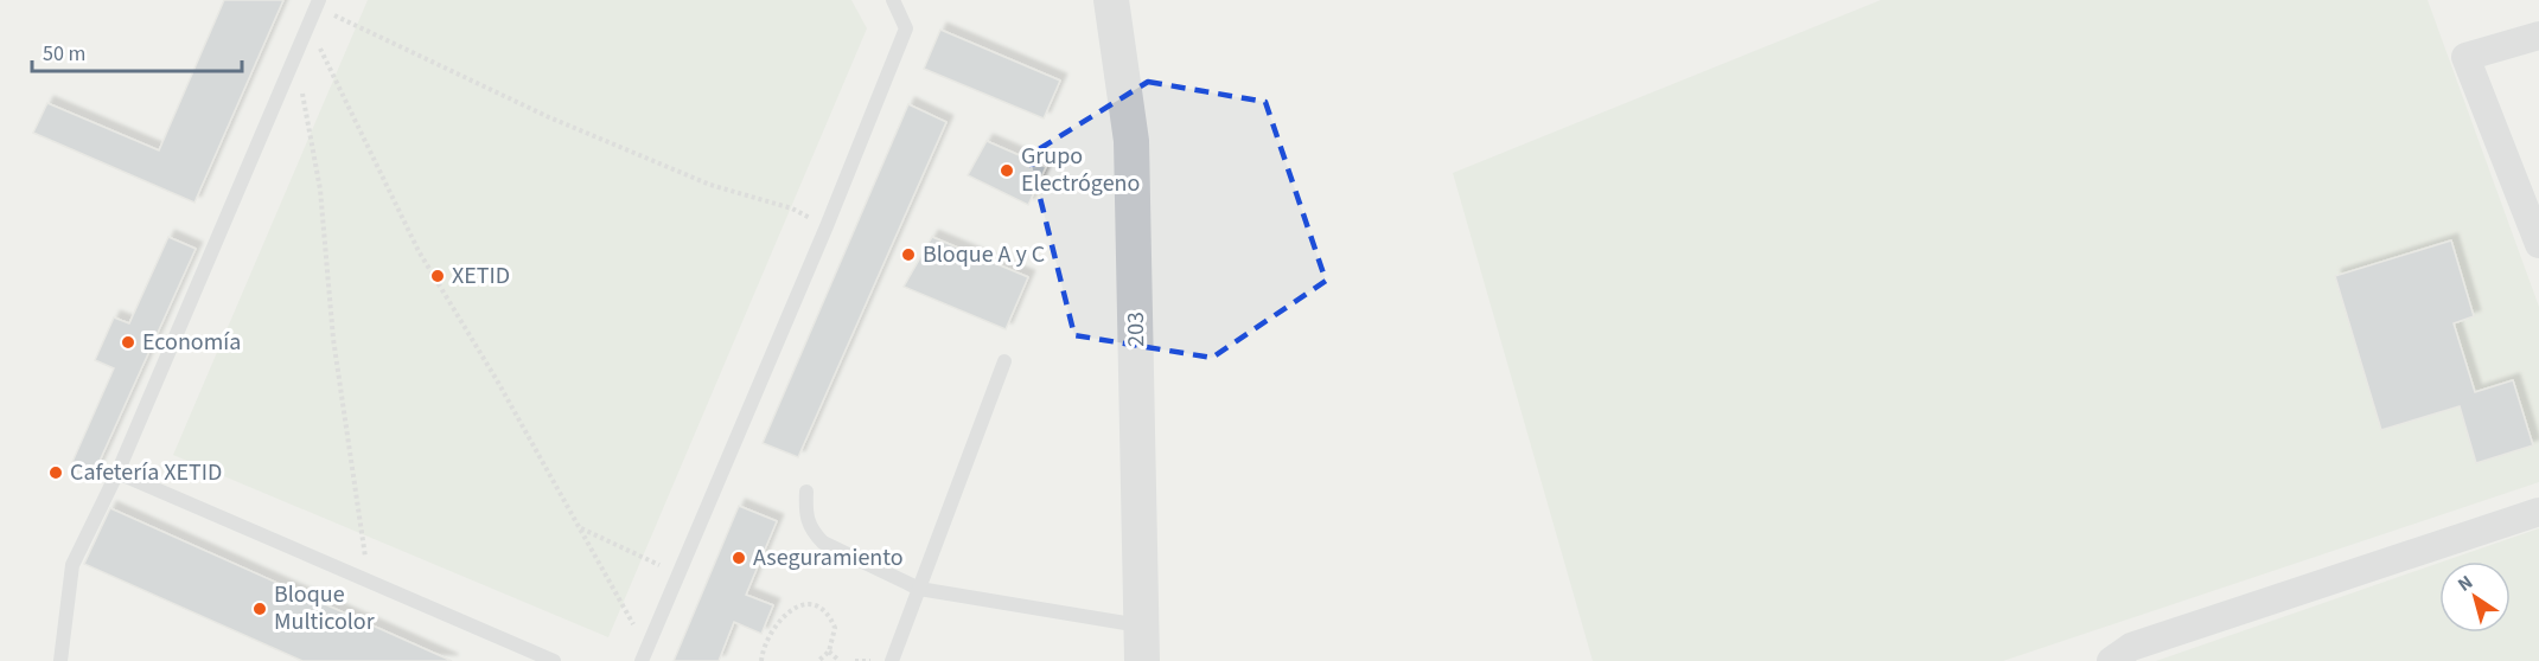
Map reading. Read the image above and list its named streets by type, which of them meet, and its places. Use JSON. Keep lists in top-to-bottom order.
{
  "streets": {
    "street": ["203"]
  },
  "places": [
    "Grupo Electrógeno",
    "Bloque A y C",
    "XETID",
    "Economía",
    "Cafetería XETID",
    "Aseguramiento",
    "Bloque Multicolor"
  ],
  "scale_bar": "50 m",
  "north": "top left"
}
